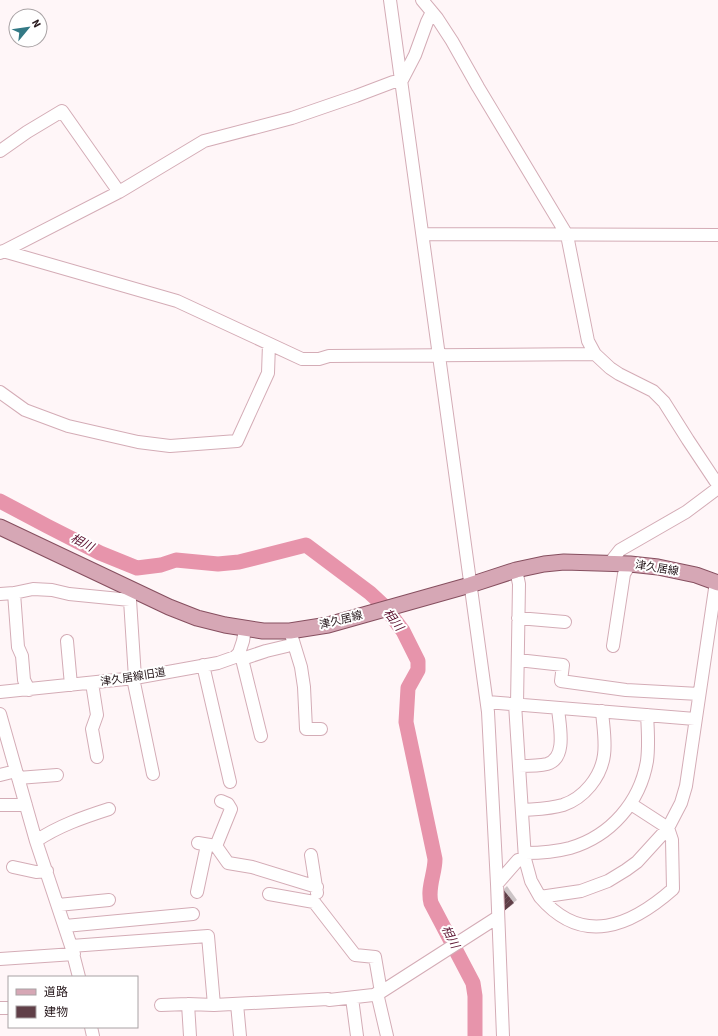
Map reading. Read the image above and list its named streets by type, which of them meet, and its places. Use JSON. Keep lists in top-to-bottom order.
{
  "streets": {
    "main road": ["津久居線"],
    "street": ["津久居線旧道"]
  },
  "water": ["相川"],
  "legend": ["道路", "建物"],
  "north": "top right"
}
